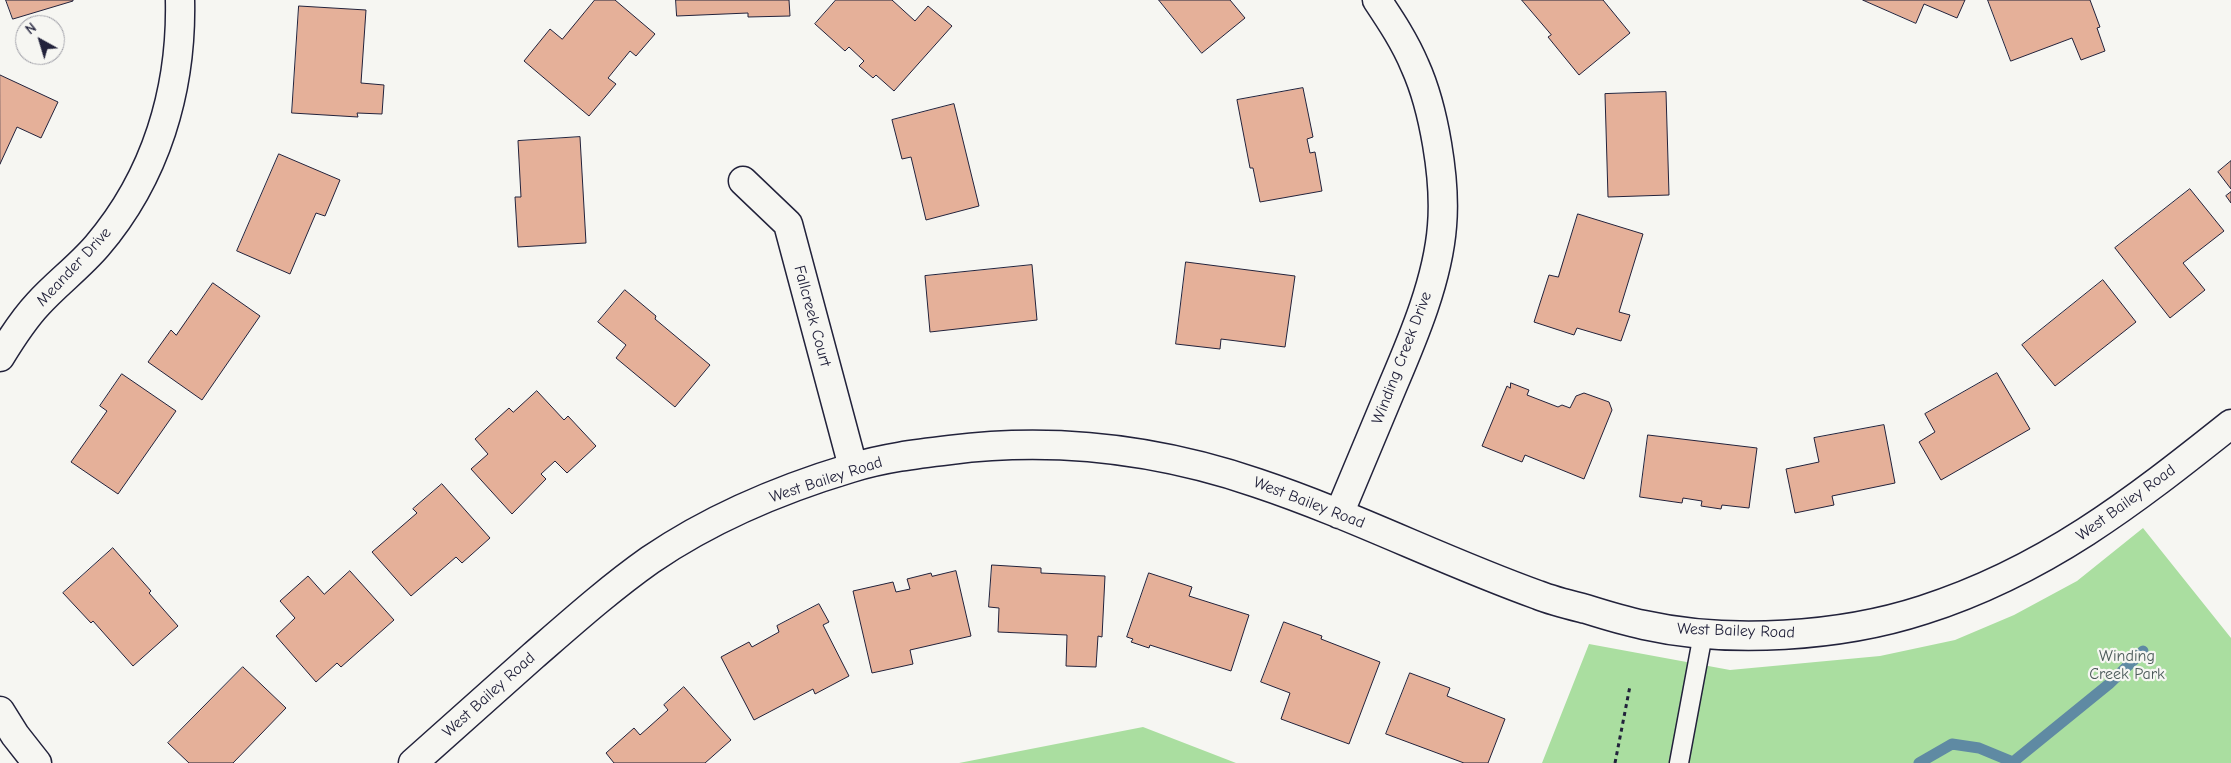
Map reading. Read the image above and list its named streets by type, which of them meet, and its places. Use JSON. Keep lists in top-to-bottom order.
{
  "streets": {
    "street": [
      "Meander Drive",
      "Fallcreek Court",
      "Winding Creek Drive",
      "West Bailey Road"
    ]
  },
  "crossings": [
    ["Fallcreek Court", "West Bailey Road"],
    ["Winding Creek Drive", "West Bailey Road"]
  ],
  "parks": ["Winding Creek Park"],
  "north": "top left"
}
